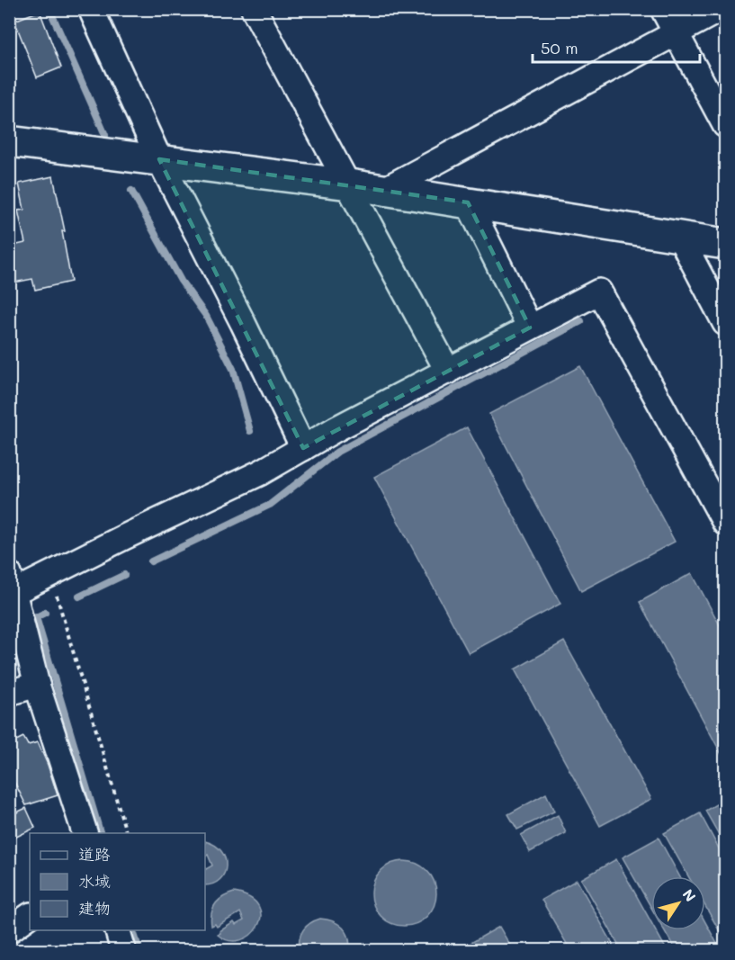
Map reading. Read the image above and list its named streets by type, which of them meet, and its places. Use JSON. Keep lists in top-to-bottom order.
{
  "legend": ["道路", "水域", "建物"],
  "scale_bar": "50 m",
  "north": "top right"
}
